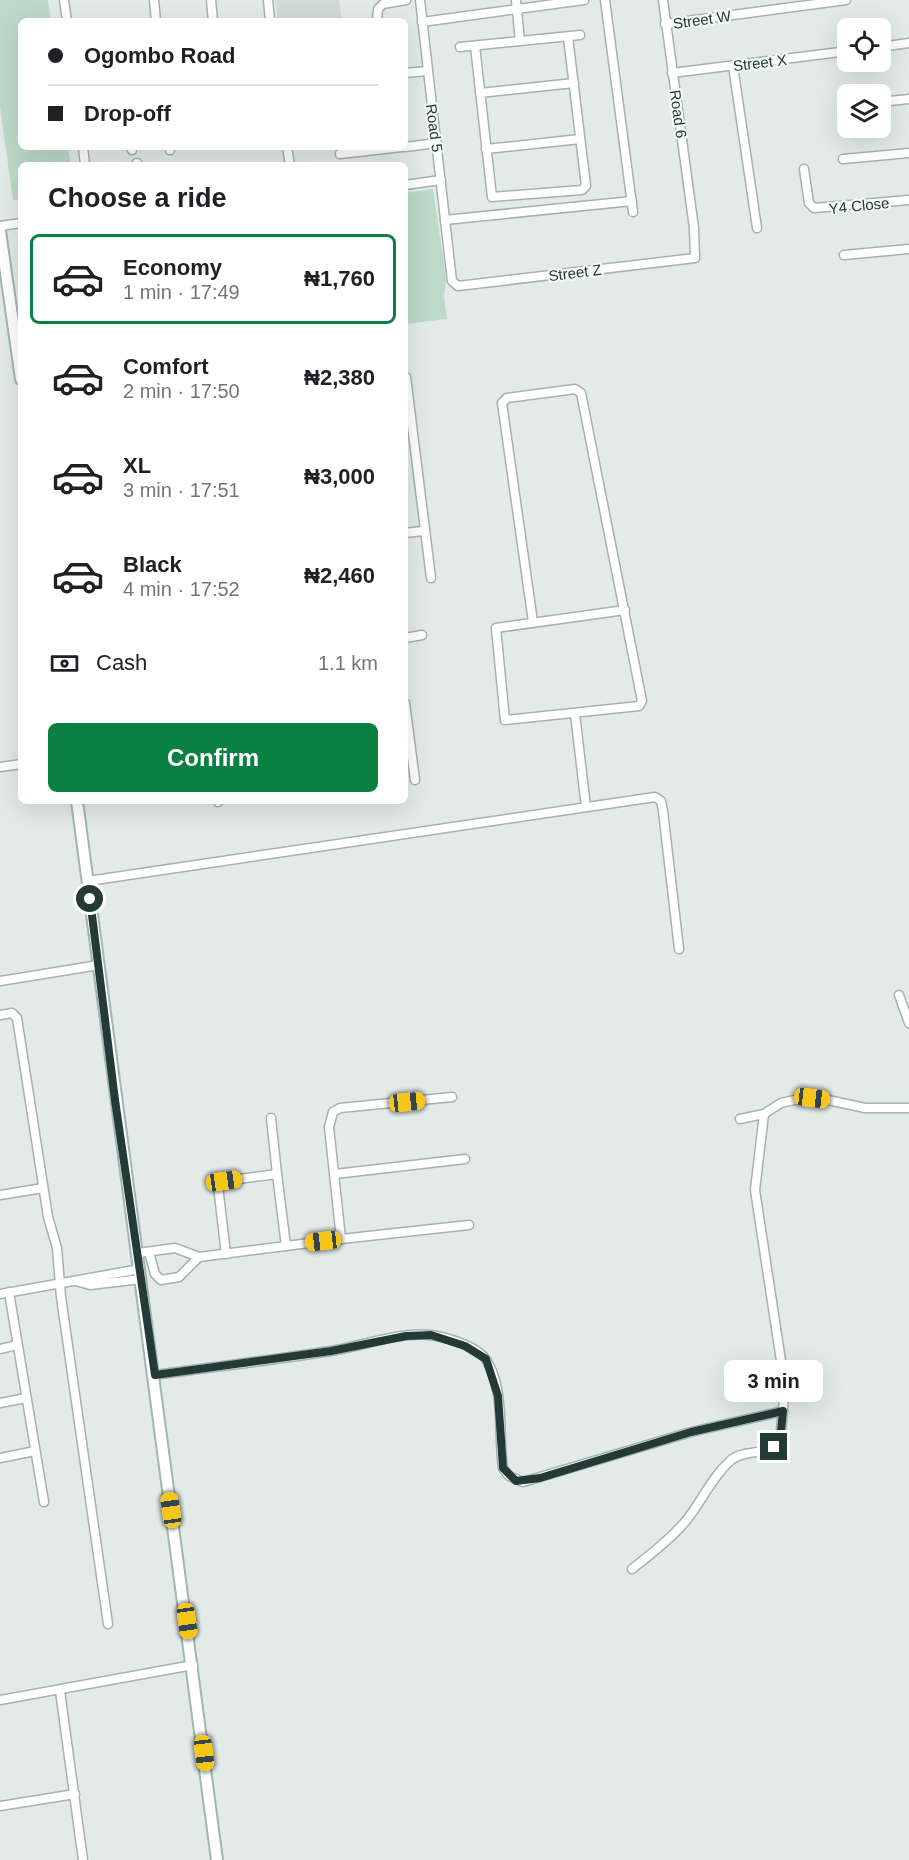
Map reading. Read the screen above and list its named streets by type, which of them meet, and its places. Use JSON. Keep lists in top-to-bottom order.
{
  "streets": {
    "street": [
      "Street W",
      "Street X",
      "Road 6",
      "Road 5",
      "Y4 Close",
      "Street Z"
    ]
  },
  "crossings": [
    ["Street W", "Road 6"],
    ["Street X", "Road 6"],
    ["Road 6", "Street Z"],
    ["Road 5", "Street Z"]
  ],
  "page": {
    "banner": ["Ogombo Road", "Drop-off"],
    "heading": "Choose a ride",
    "list": [
      {
        "name": "Economy",
        "note": "1 min · 17:49",
        "value": "₦1,760"
      },
      {
        "name": "Comfort",
        "note": "2 min · 17:50",
        "value": "₦2,380"
      },
      {
        "name": "XL",
        "note": "3 min · 17:51",
        "value": "₦3,000"
      },
      {
        "name": "Black",
        "note": "4 min · 17:52",
        "value": "₦2,460"
      }
    ],
    "pay": ["Cash", "1.1 km"],
    "buttons": "Confirm",
    "bubble": "3 min"
  }
}
